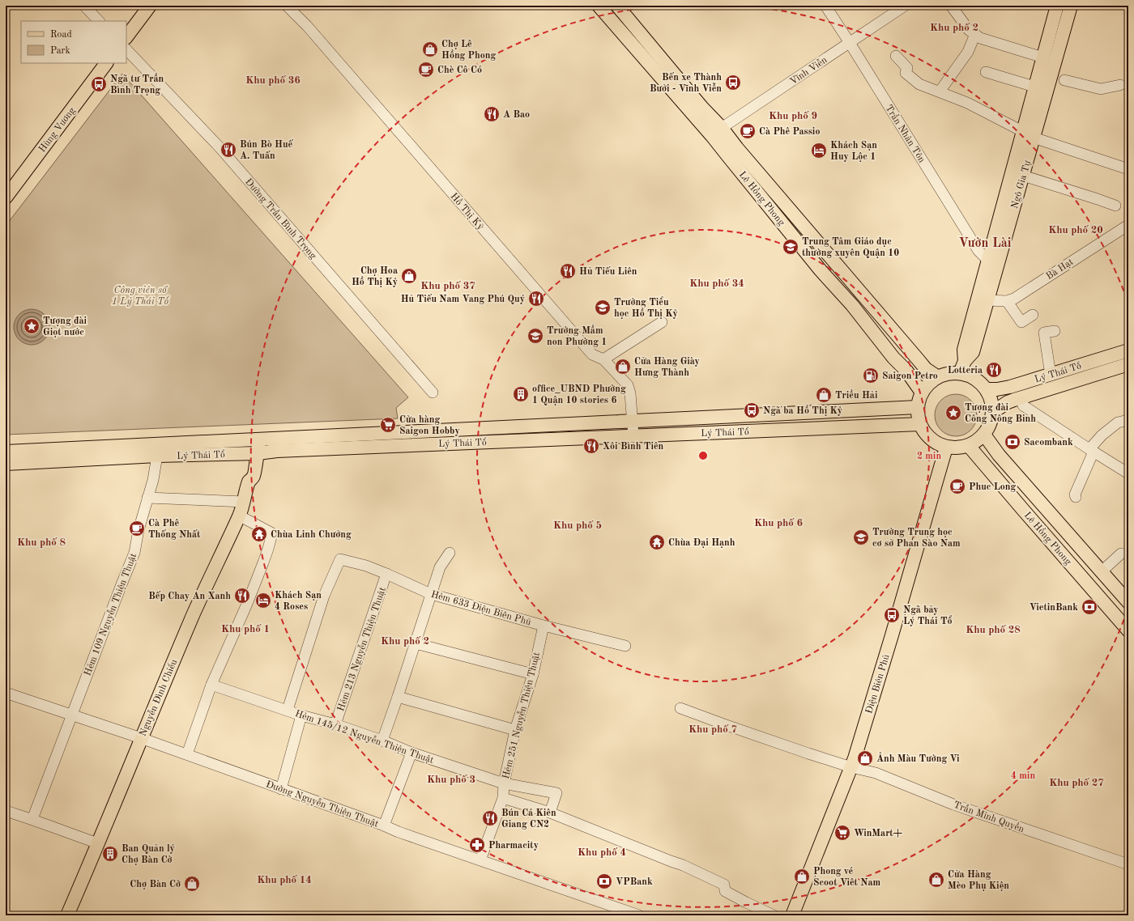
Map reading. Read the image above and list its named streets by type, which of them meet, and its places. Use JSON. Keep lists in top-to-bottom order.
{
  "streets": {
    "main road": [
      "Hùng Vương",
      "Ngô Gia Tự",
      "Lê Hồng Phong",
      "Lý Thái Tổ",
      "Điện Biên Phủ",
      "Nguyễn Đình Chiểu"
    ],
    "street": [
      "Vĩnh Viễn",
      "Trần Nhân Tôn",
      "Hồ Thị Kỷ",
      "Đường Trần Bình Trọng",
      "Bà Hạt",
      "Hẻm 633 Ðiện Biên Phủ",
      "Hẻm 109 Nguyễn Thiện Thuật",
      "Hẻm 213 Nguyễn Thiện Thuật",
      "Hẻm 251 Nguyễn Thiện Thuật",
      "Hẻm 145/12 Nguyễn Thiện Thuật",
      "Đường Nguyễn Thiện Thuật",
      "Trần Minh Quyền"
    ]
  },
  "crossings": [
    ["Vĩnh Viễn", "Trần Nhân Tôn"],
    ["Vĩnh Viễn", "Lê Hồng Phong"],
    ["Trần Nhân Tôn", "Ngô Gia Tự"],
    ["Ngô Gia Tự", "Lê Hồng Phong"],
    ["Ngô Gia Tự", "Bà Hạt"],
    ["Ngô Gia Tự", "Lý Thái Tổ"],
    ["Ngô Gia Tự", "Điện Biên Phủ"],
    ["Lê Hồng Phong", "Lý Thái Tổ"],
    ["Lê Hồng Phong", "Điện Biên Phủ"],
    ["Hồ Thị Kỷ", "Lý Thái Tổ"],
    ["Lý Thái Tổ", "Hẻm 109 Nguyễn Thiện Thuật"],
    ["Lý Thái Tổ", "Điện Biên Phủ"],
    ["Lý Thái Tổ", "Nguyễn Đình Chiểu"],
    ["Hẻm 633 Ðiện Biên Phủ", "Hẻm 213 Nguyễn Thiện Thuật"],
    ["Hẻm 633 Ðiện Biên Phủ", "Hẻm 251 Nguyễn Thiện Thuật"],
    ["Hẻm 633 Ðiện Biên Phủ", "Hẻm 145/12 Nguyễn Thiện Thuật"],
    ["Hẻm 109 Nguyễn Thiện Thuật", "Đường Nguyễn Thiện Thuật"],
    ["Hẻm 213 Nguyễn Thiện Thuật", "Hẻm 145/12 Nguyễn Thiện Thuật"],
    ["Điện Biên Phủ", "Trần Minh Quyền"],
    ["Nguyễn Đình Chiểu", "Đường Nguyễn Thiện Thuật"],
    ["Hẻm 251 Nguyễn Thiện Thuật", "Hẻm 145/12 Nguyễn Thiện Thuật"],
    ["Hẻm 251 Nguyễn Thiện Thuật", "Đường Nguyễn Thiện Thuật"]
  ],
  "districts": [
    "Khu phố 2",
    "Khu phố 36",
    "Khu phố 9",
    "Khu phố 20",
    "Vườn Lài",
    "Khu phố 34",
    "Khu phố 37",
    "Khu phố 6",
    "Khu phố 5",
    "Khu phố 8",
    "Khu phố 1",
    "Khu phố 28",
    "Khu phố 2",
    "Khu phố 7",
    "Khu phố 3",
    "Khu phố 27",
    "Khu phố 4",
    "Khu phố 14"
  ],
  "parks": ["Công viên số 1 Lý Thái Tổ"],
  "places": {
    "shop": [
      "Chợ Lê Hồng Phong",
      "Chợ Hoa Hồ Thị Kỷ",
      "Cửa Hàng Giày Hưng Thành",
      "Triều Hải",
      "Ảnh Màu Tường Vi",
      "Phong vé Scoot Viêt Nam",
      "Cửa Hàng Mèo Phụ Kiện",
      "Chợ Bàn Cờ"
    ],
    "cafe": [
      "Chè Cô Có",
      "Cà Phê Passio",
      "Phuc Long",
      "Cà Phê Thống Nhất"
    ],
    "bus stop": [
      "Bến xe Thành Bưởi - Vĩnh Viễn",
      "Ngã tư Trần Bình Trọng",
      "Ngã ba Hồ Thị Kỷ",
      "Ngã bảy Lý Thái Tổ"
    ],
    "restaurant": [
      "A Bao",
      "Bún Bò Huế A. Tuấn",
      "Hủ Tiếu Liên",
      "Hủ Tiếu Nam Vang Phú Quý",
      "Lotteria",
      "Xôi Bình Tiên",
      "Bếp Chay An Xanh",
      "Bún Cá Kiên Giang CN2"
    ],
    "hotel": ["Khách Sạn Huy Lộc 1", "Khách Sạn 4 Roses"],
    "school or university": [
      "Trung Tâm Giáo dục thường xuyên Quận 10",
      "Trường Tiểu học Hồ Thị Kỷ",
      "Trường Mầm non Phường 1",
      "Trường Trung học cơ sở Phan Sào Nam"
    ],
    "place": ["Tượng đài Giọt nước", "Tượng đài Công Nông Binh"],
    "fuel station": ["Saigon Petro"],
    "building": ["office_UBND Phường 1 Quận 10 stories 6", "Ban Quản lý Chợ Bàn Cờ"],
    "supermarket": ["Cừa hàng Saigon Hobby", "WinMart+"],
    "bank": ["Sacombank", "VietinBank", "VPBank"],
    "temple": ["Chùa Linh Chưởng", "Chùa Đại Hạnh"],
    "pharmacy": ["Pharmacity"]
  },
  "legend": ["Road", "Park"],
  "rings": ["2 min", "4 min"]
}
